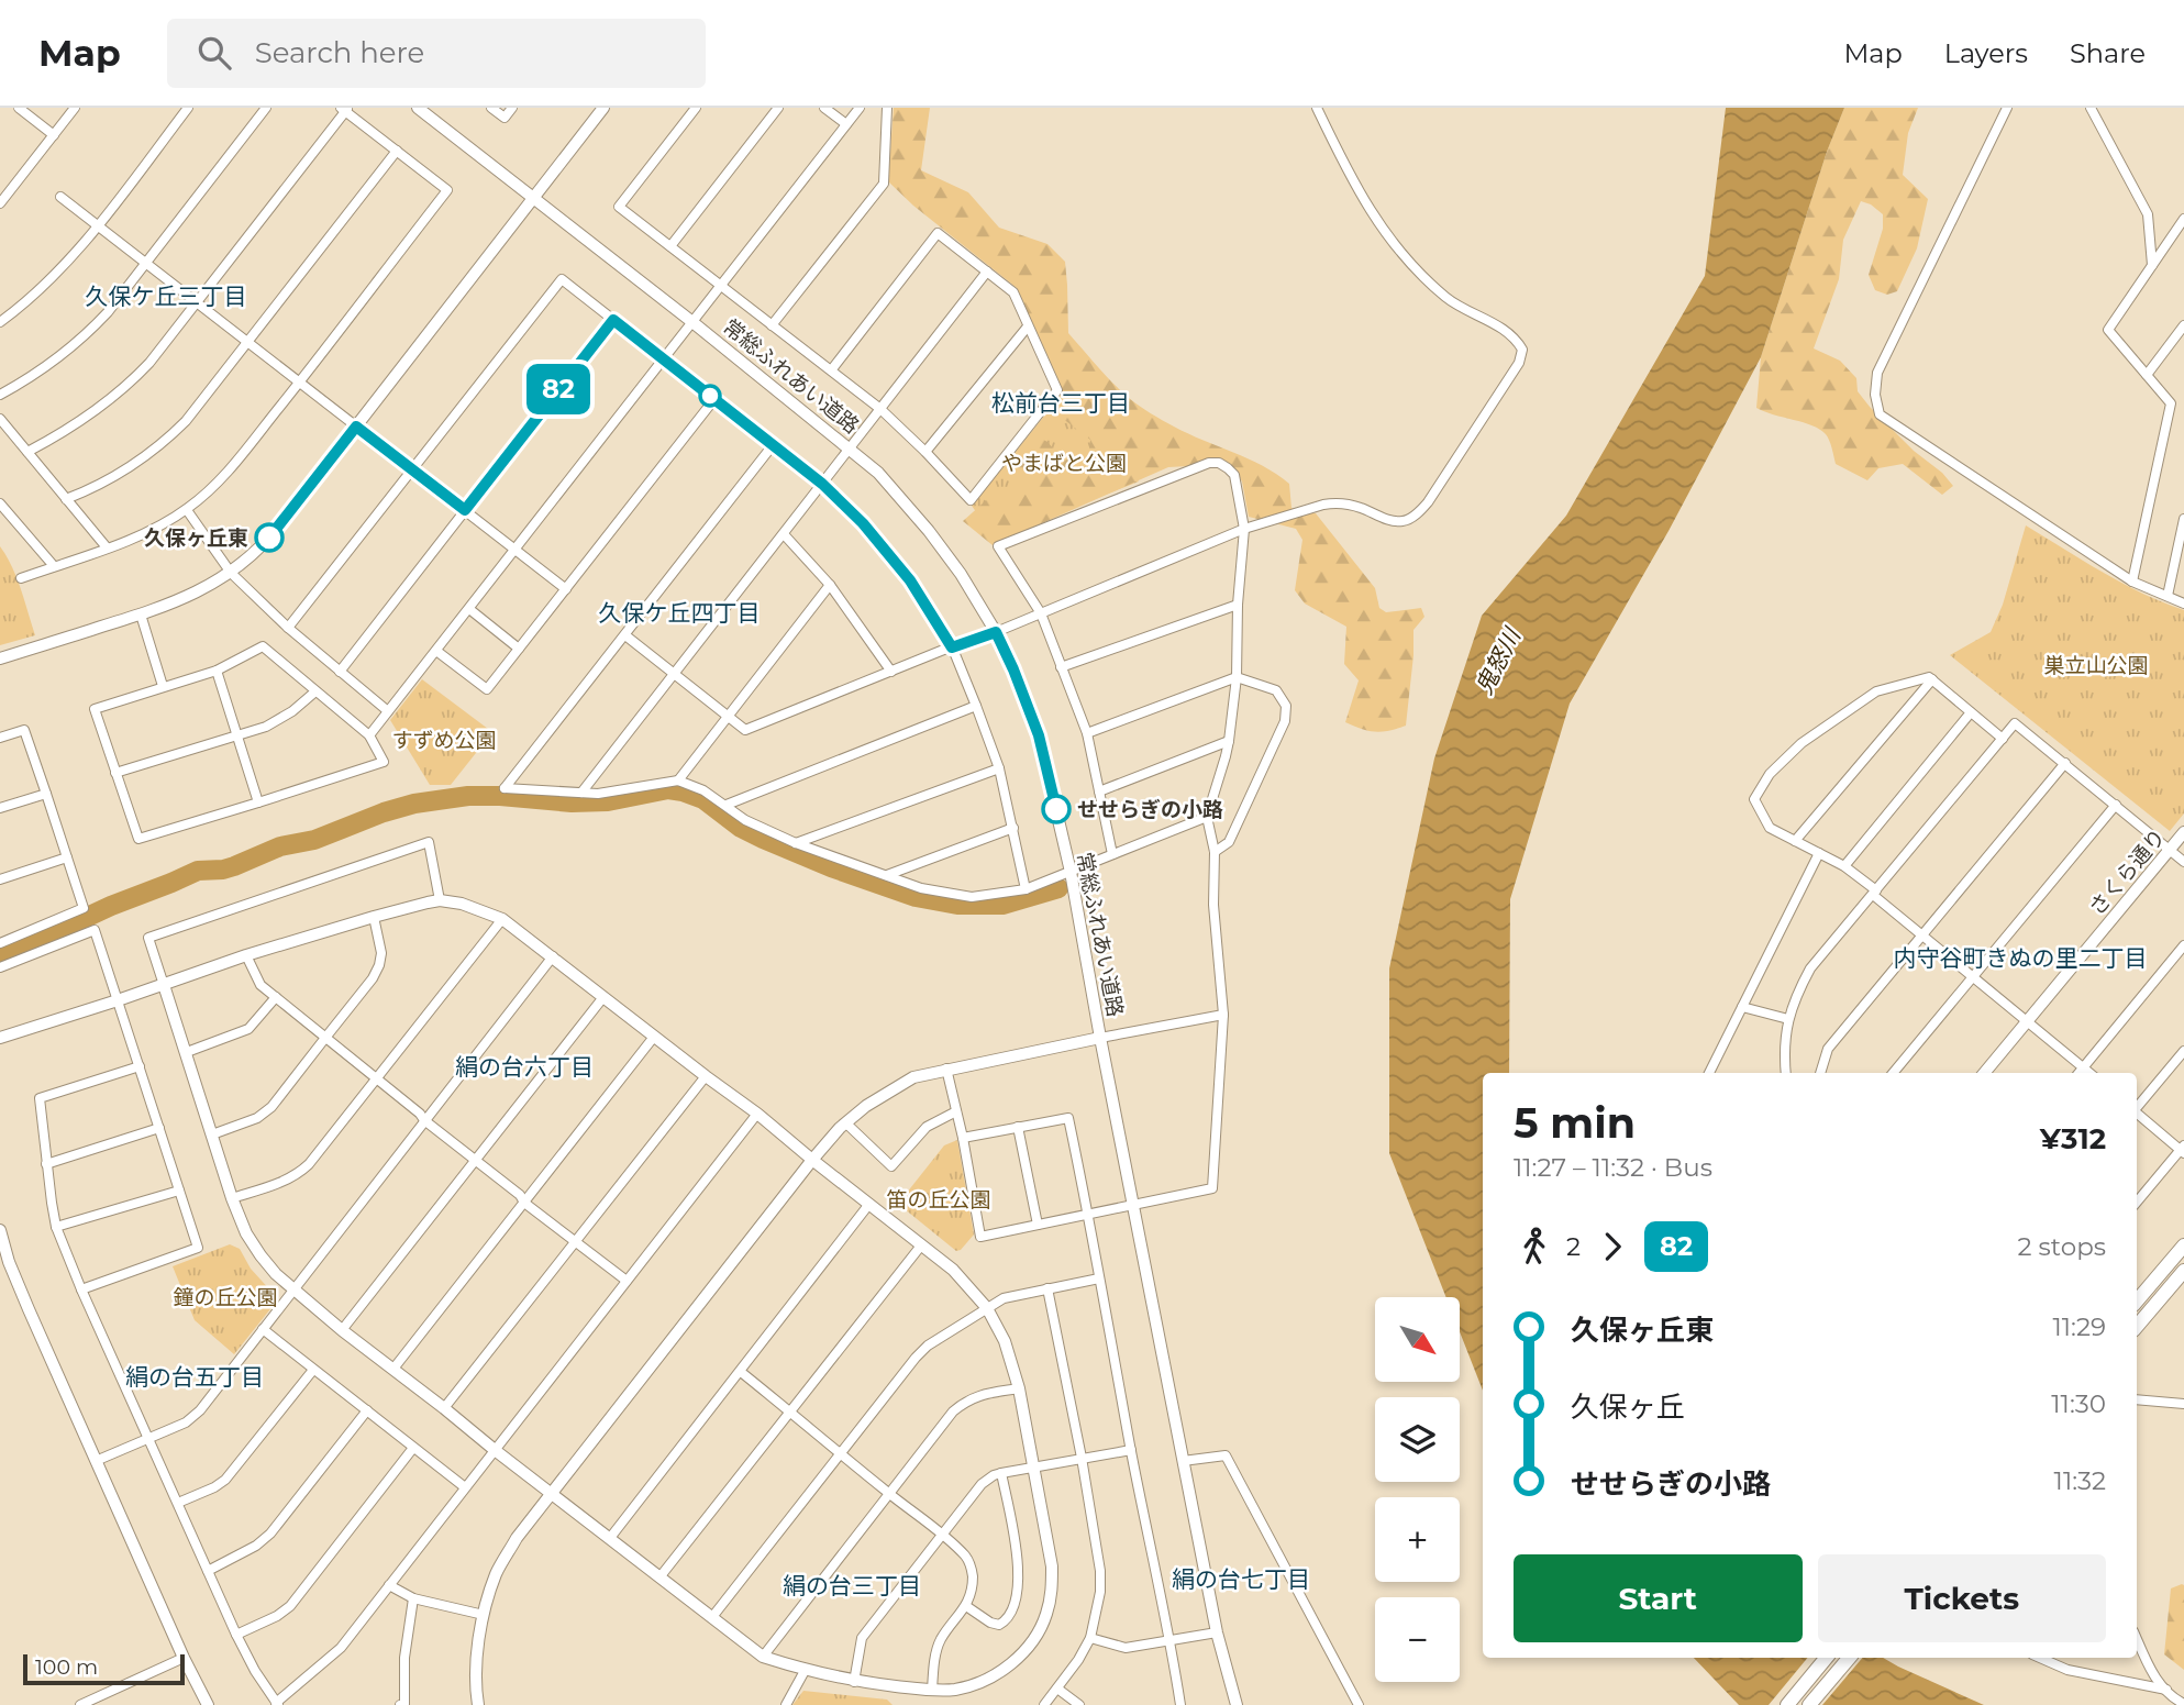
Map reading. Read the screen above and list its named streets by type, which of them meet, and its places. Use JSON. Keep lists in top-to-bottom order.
{
  "streets": {
    "street": ["常総ふれあい道路", "さくら通り"]
  },
  "districts": [
    "久保ケ丘三丁目",
    "松前台三丁目",
    "久保ケ丘四丁目",
    "内守谷町きぬの里二丁目",
    "絹の台六丁目",
    "絹の台五丁目",
    "絹の台七丁目",
    "絹の台三丁目"
  ],
  "water": ["鬼怒川"],
  "parks": [
    "やまばと公園",
    "巣立山公園",
    "すずめ公園",
    "笛の丘公園",
    "鐘の丘公園"
  ],
  "places": ["久保ヶ丘東", "せせらぎの小路"],
  "lines": ["bus line 82"],
  "scale_bar": "100 m",
  "north": "bottom right",
  "page": {
    "header": "Map",
    "search": "Search here",
    "nav": ["Map", "Layers", "Share"],
    "on_map": "82",
    "heading": ["5 min", "11:27 – 11:32 · Bus", "¥312"],
    "legs": ["2", "82", "2 stops"],
    "list": [
      {
        "name": "久保ヶ丘東",
        "value": "11:29"
      },
      {
        "name": "久保ヶ丘",
        "value": "11:30"
      },
      {
        "name": "せせらぎの小路",
        "value": "11:32"
      }
    ],
    "map_buttons": ["+", "−"],
    "buttons": ["Start", "Tickets"],
    "scale": "100 m"
  }
}
